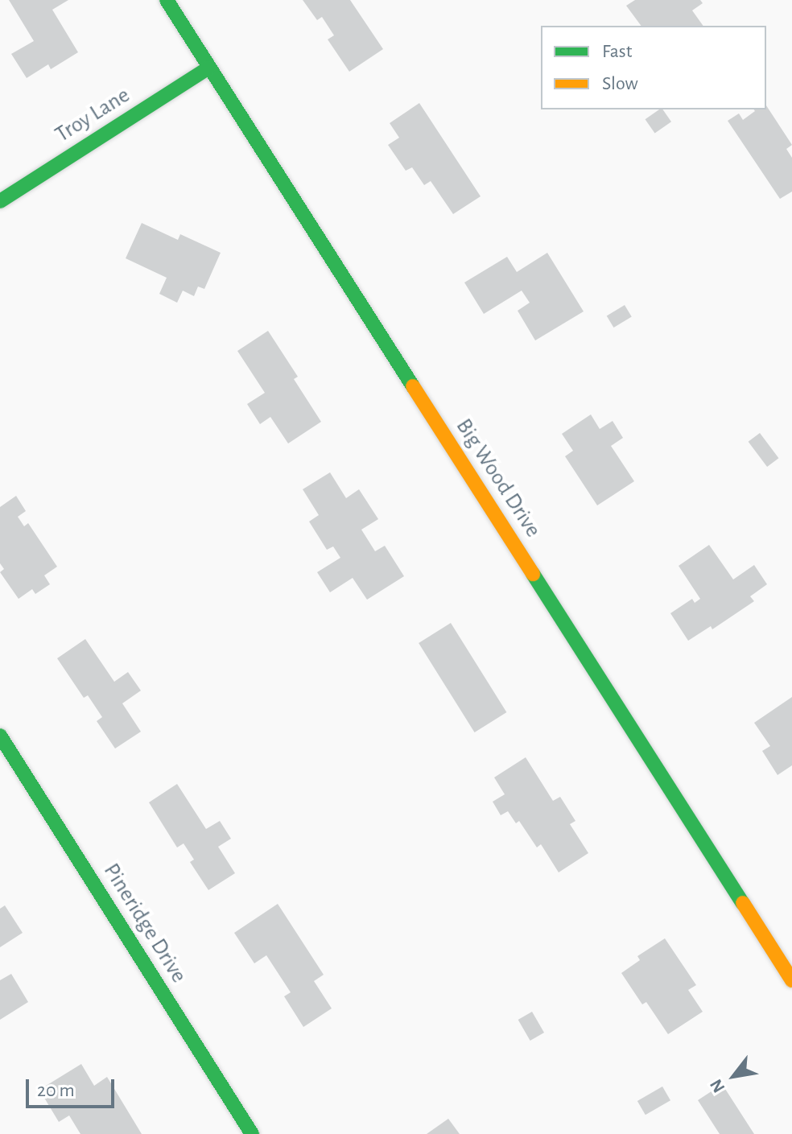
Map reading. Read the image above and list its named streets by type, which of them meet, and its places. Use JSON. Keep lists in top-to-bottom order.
{
  "streets": {
    "street": ["Troy Lane", "Big Wood Drive", "Pineridge Drive"]
  },
  "crossings": [
    ["Troy Lane", "Big Wood Drive"]
  ],
  "legend": ["Fast", "Slow"],
  "scale_bar": "20 m",
  "north": "bottom left"
}
